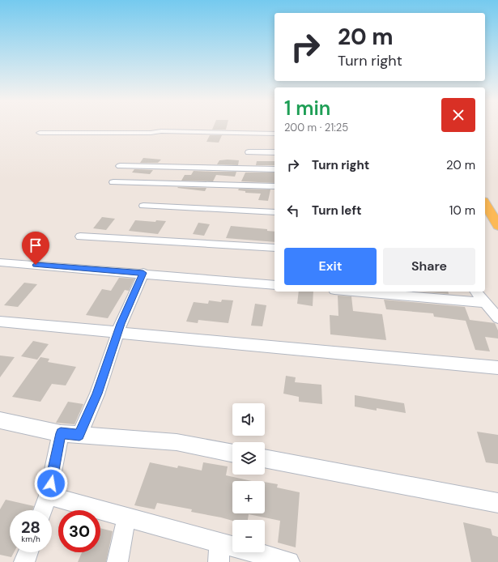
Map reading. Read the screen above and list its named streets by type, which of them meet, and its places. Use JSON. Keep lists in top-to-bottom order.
{
  "page": {
    "turn": ["20 m", "Turn right"],
    "heading": ["1 min", "200 m · 21:25"],
    "list": [
      {
        "name": "Turn right",
        "value": "20 m"
      },
      {
        "name": "Turn left",
        "value": "10 m"
      }
    ],
    "buttons": ["Exit", "Share"],
    "map_buttons": ["+", "−"],
    "speed": "28 km/h",
    "limit": "30"
  }
}
